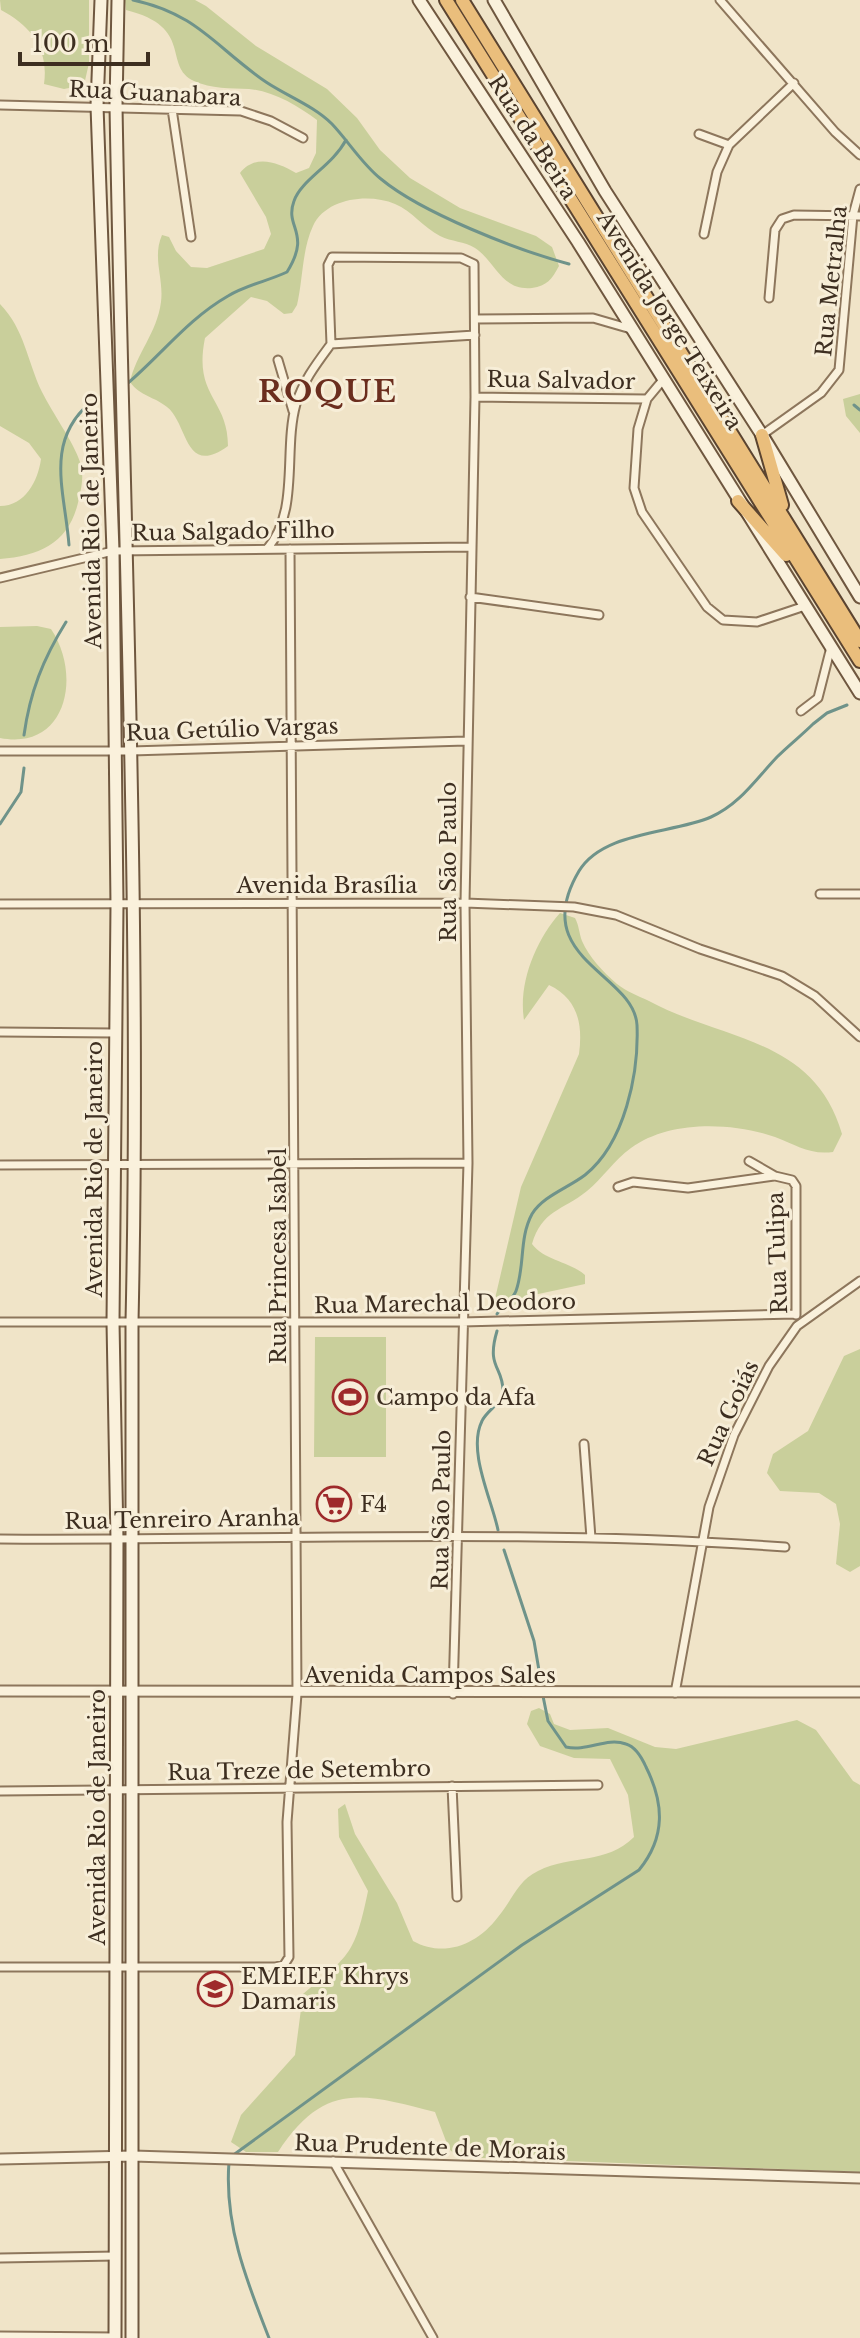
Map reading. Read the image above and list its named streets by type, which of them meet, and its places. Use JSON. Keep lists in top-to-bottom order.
{
  "streets": {
    "highway": ["Avenida Jorge Teixeira"],
    "main road": ["Rua da Beira", "Avenida Rio de Janeiro"],
    "street": [
      "Rua Guanabara",
      "Rua Metralha",
      "Rua Salvador",
      "Rua Salgado Filho",
      "Rua Getúlio Vargas",
      "Rua São Paulo",
      "Avenida Brasília",
      "Rua Tulipa",
      "Rua Princesa Isabel",
      "Rua Marechal Deodoro",
      "Rua Goiás",
      "Rua Tenreiro Aranha",
      "Avenida Campos Sales",
      "Rua Treze de Setembro",
      "Rua Prudente de Morais"
    ]
  },
  "crossings": [
    ["Rua Guanabara", "Avenida Rio de Janeiro"],
    ["Rua da Beira", "Rua Metralha"],
    ["Rua Salvador", "Rua São Paulo"],
    ["Avenida Rio de Janeiro", "Rua Salgado Filho"],
    ["Avenida Rio de Janeiro", "Rua Getúlio Vargas"],
    ["Avenida Rio de Janeiro", "Avenida Brasília"],
    ["Avenida Rio de Janeiro", "Rua Princesa Isabel"],
    ["Avenida Rio de Janeiro", "Rua Marechal Deodoro"],
    ["Avenida Rio de Janeiro", "Rua Tenreiro Aranha"],
    ["Avenida Rio de Janeiro", "Avenida Campos Sales"],
    ["Avenida Rio de Janeiro", "Rua Treze de Setembro"],
    ["Avenida Rio de Janeiro", "Rua Prudente de Morais"],
    ["Rua Salgado Filho", "Rua São Paulo"],
    ["Rua Salgado Filho", "Rua Princesa Isabel"],
    ["Rua Getúlio Vargas", "Rua São Paulo"],
    ["Rua Getúlio Vargas", "Rua Princesa Isabel"],
    ["Rua São Paulo", "Avenida Brasília"],
    ["Rua São Paulo", "Rua Marechal Deodoro"],
    ["Rua São Paulo", "Rua Tenreiro Aranha"],
    ["Rua São Paulo", "Avenida Campos Sales"],
    ["Avenida Brasília", "Rua Princesa Isabel"],
    ["Rua Tulipa", "Rua Marechal Deodoro"],
    ["Rua Tulipa", "Rua Goiás"],
    ["Rua Princesa Isabel", "Rua Marechal Deodoro"],
    ["Rua Princesa Isabel", "Rua Tenreiro Aranha"],
    ["Rua Princesa Isabel", "Avenida Campos Sales"],
    ["Rua Princesa Isabel", "Rua Treze de Setembro"],
    ["Rua Goiás", "Rua Tenreiro Aranha"],
    ["Rua Goiás", "Avenida Campos Sales"]
  ],
  "districts": ["ROQUE"],
  "places": {
    "sports": ["Campo da Afa"],
    "supermarket": ["F4"],
    "school or university": ["EMEIEF Khrys Damaris"]
  },
  "scale_bar": "100 m"
}
